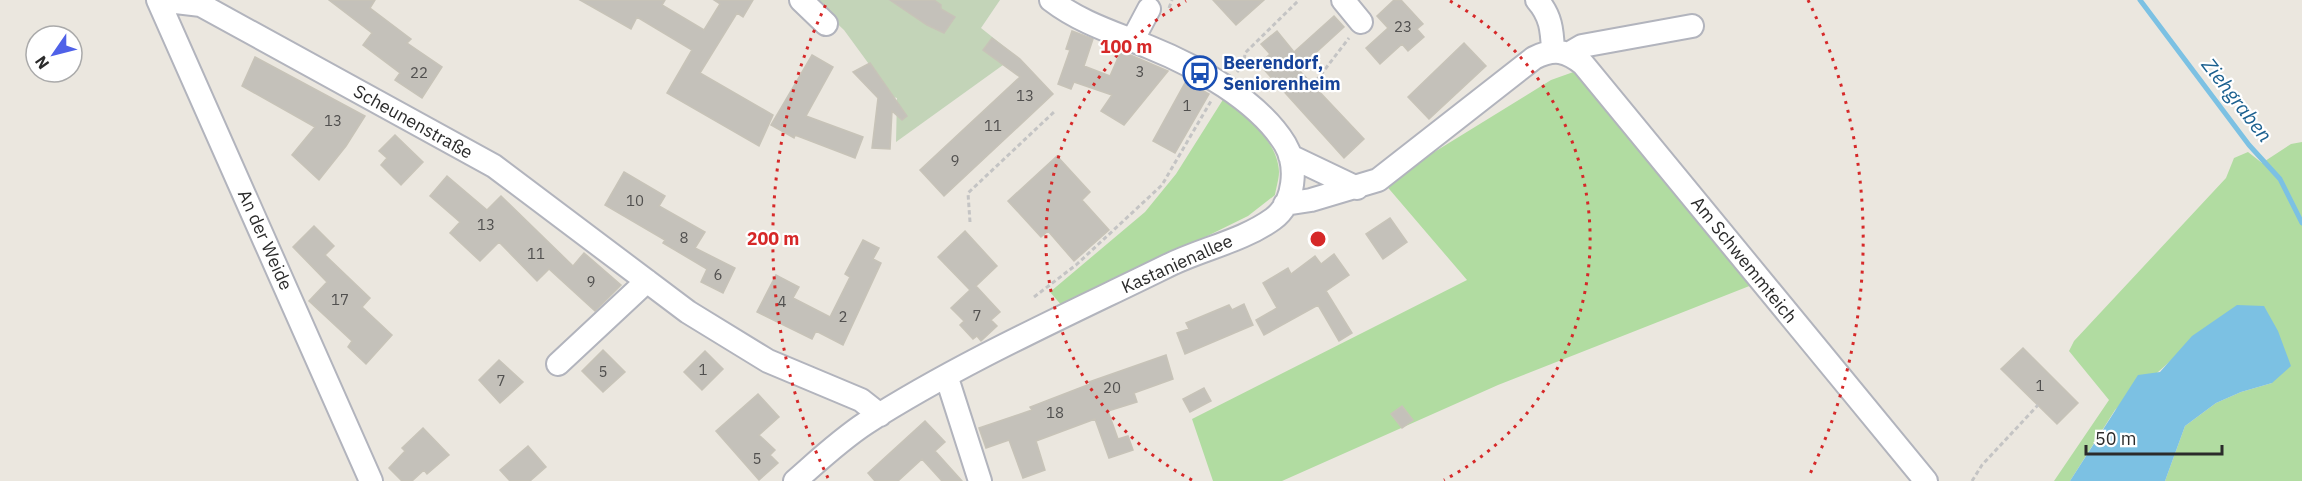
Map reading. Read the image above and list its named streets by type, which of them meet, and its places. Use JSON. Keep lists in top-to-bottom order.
{
  "streets": {
    "street": [
      "Scheunenstraße",
      "An der Weide",
      "Am Schwemmteich",
      "Kastanienallee"
    ]
  },
  "crossings": [
    ["Scheunenstraße", "An der Weide"],
    ["Scheunenstraße", "Kastanienallee"]
  ],
  "water": ["Ziehgraben"],
  "places": {
    "bus stop": ["Beerendorf, Seniorenheim"]
  },
  "house_numbers": [
    "23",
    "3",
    "22",
    "13",
    "1",
    "13",
    "11",
    "9",
    "10",
    "13",
    "8",
    "11",
    "6",
    "9",
    "17",
    "4",
    "7",
    "2",
    "1",
    "5",
    "7",
    "1",
    "20",
    "18",
    "5"
  ],
  "scale_bar": "50 m",
  "north": "bottom left",
  "rings": ["100 m", "200 m"]
}
